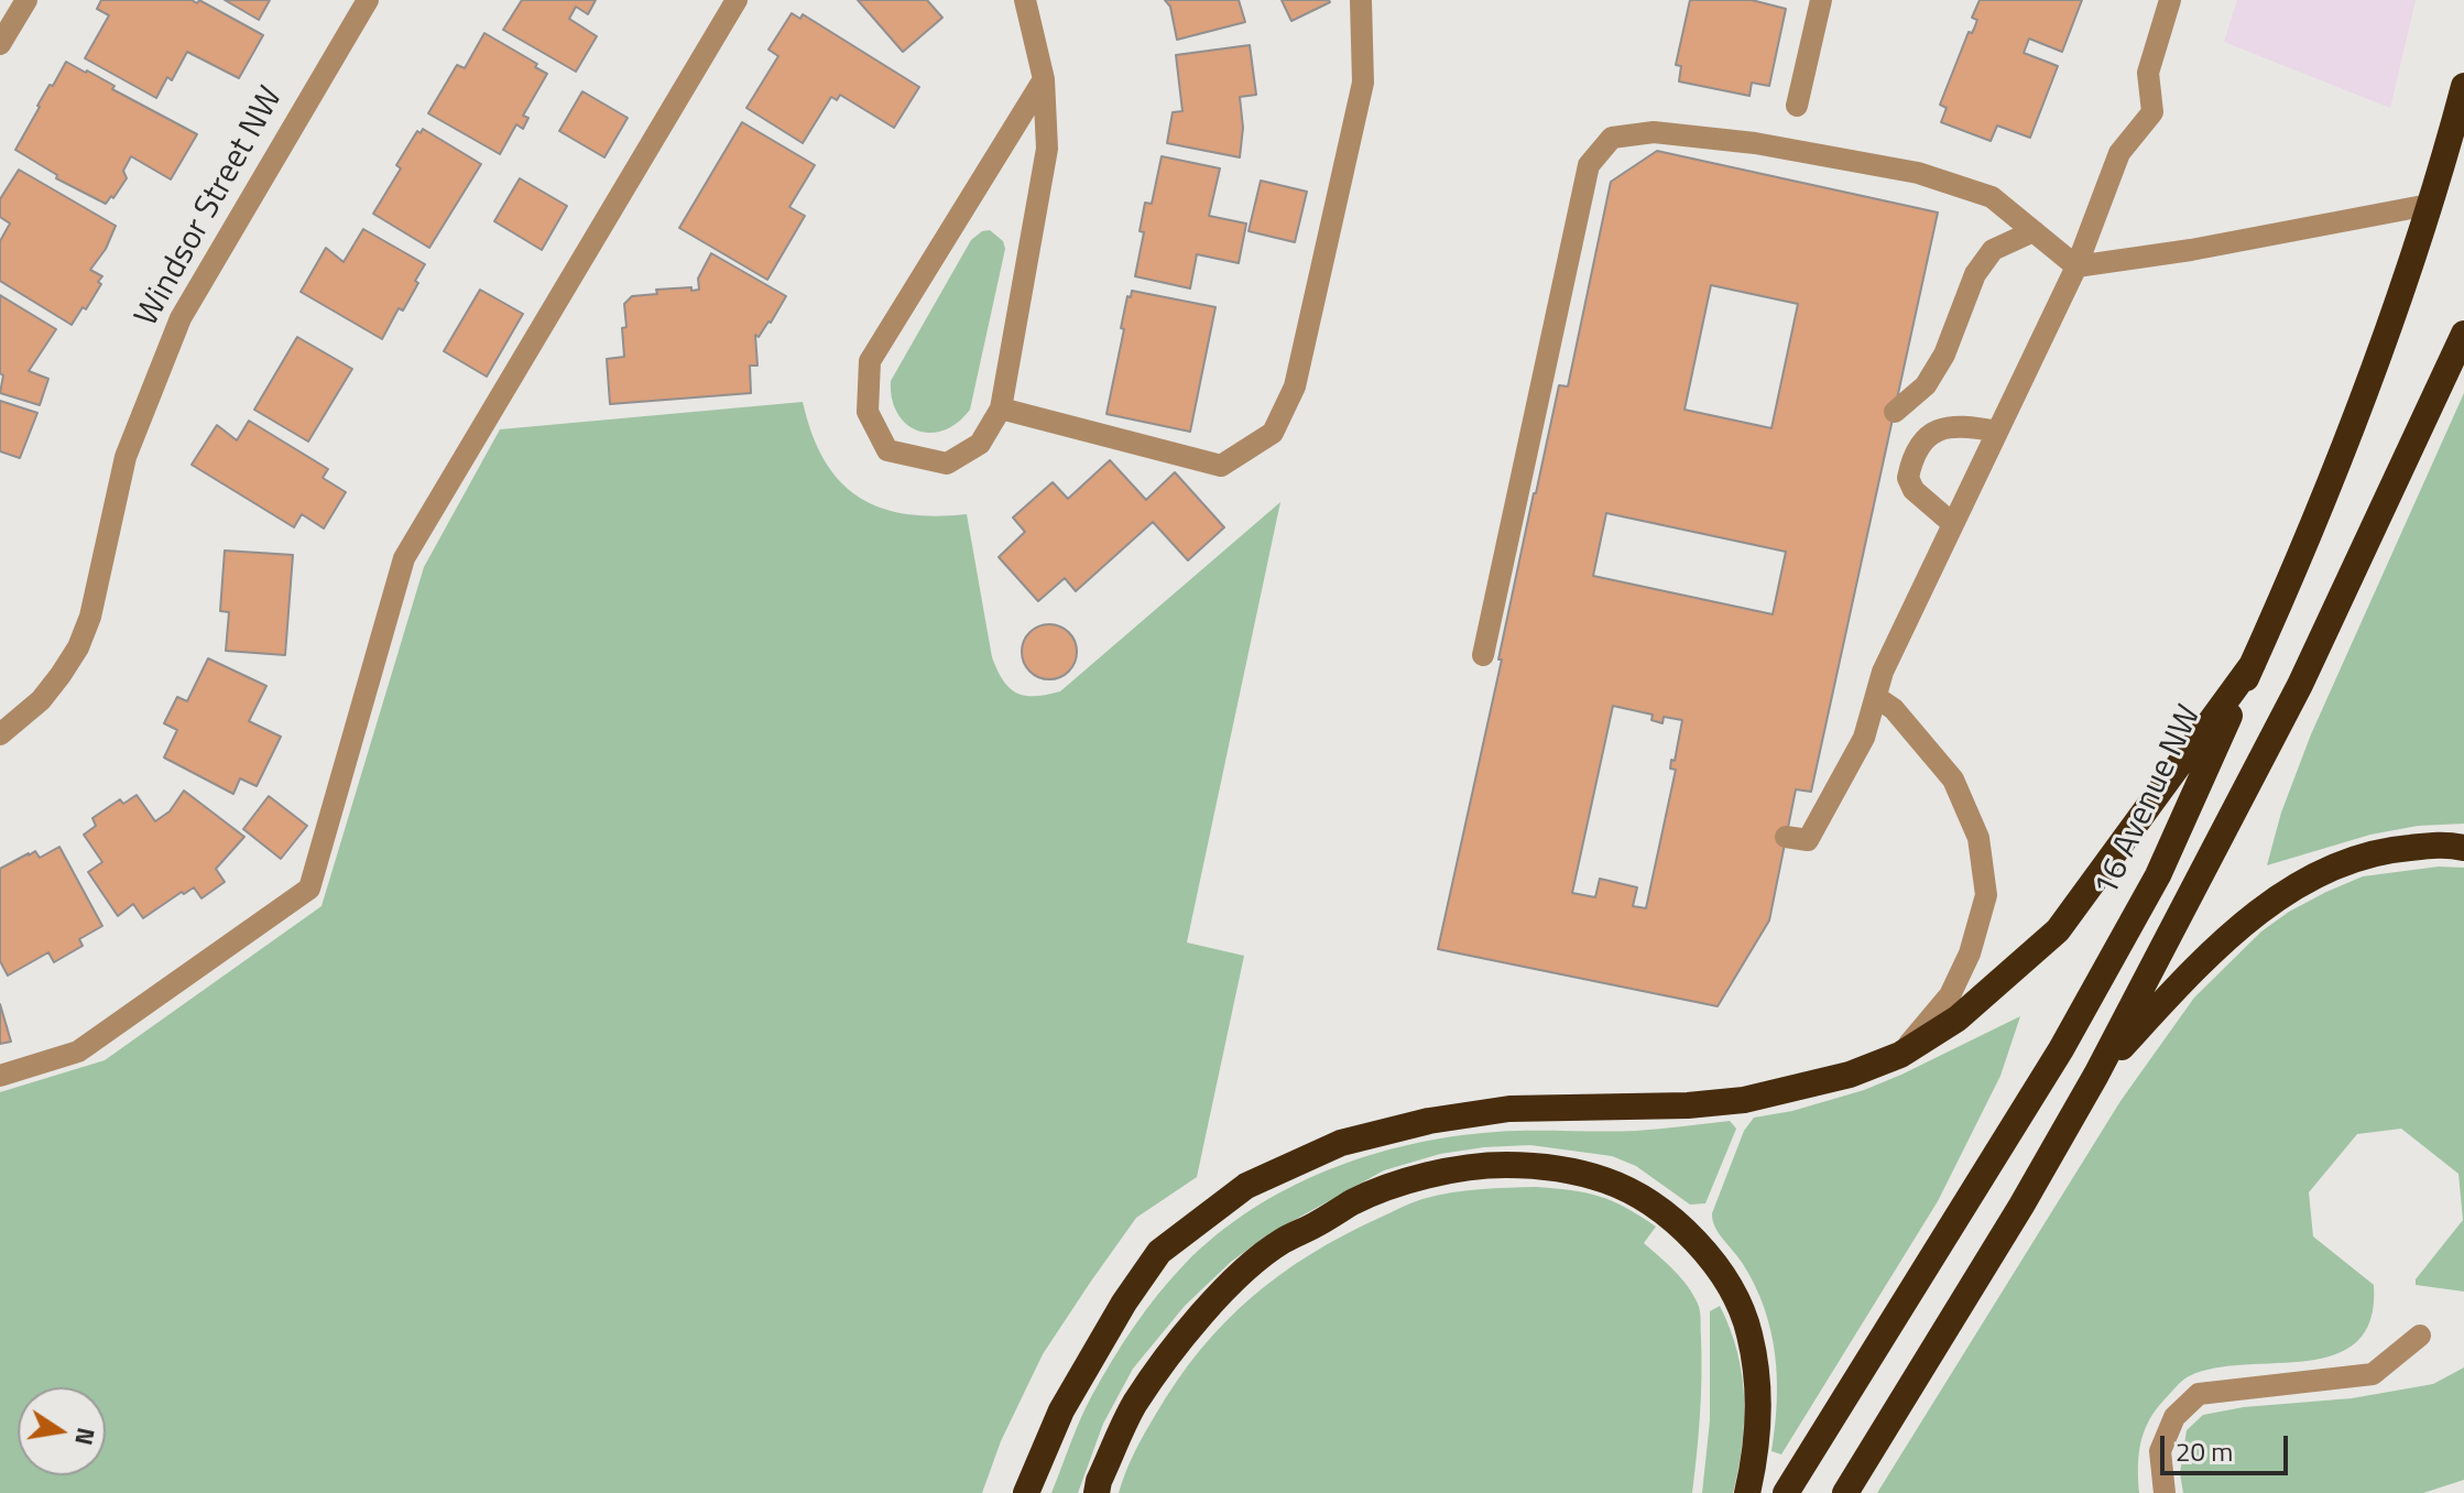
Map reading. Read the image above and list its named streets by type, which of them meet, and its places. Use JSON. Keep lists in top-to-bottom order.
{
  "streets": {
    "highway": ["16 Avenue NW"],
    "street": ["Windsor Street NW"]
  },
  "scale_bar": "20 m",
  "north": "right"
}
